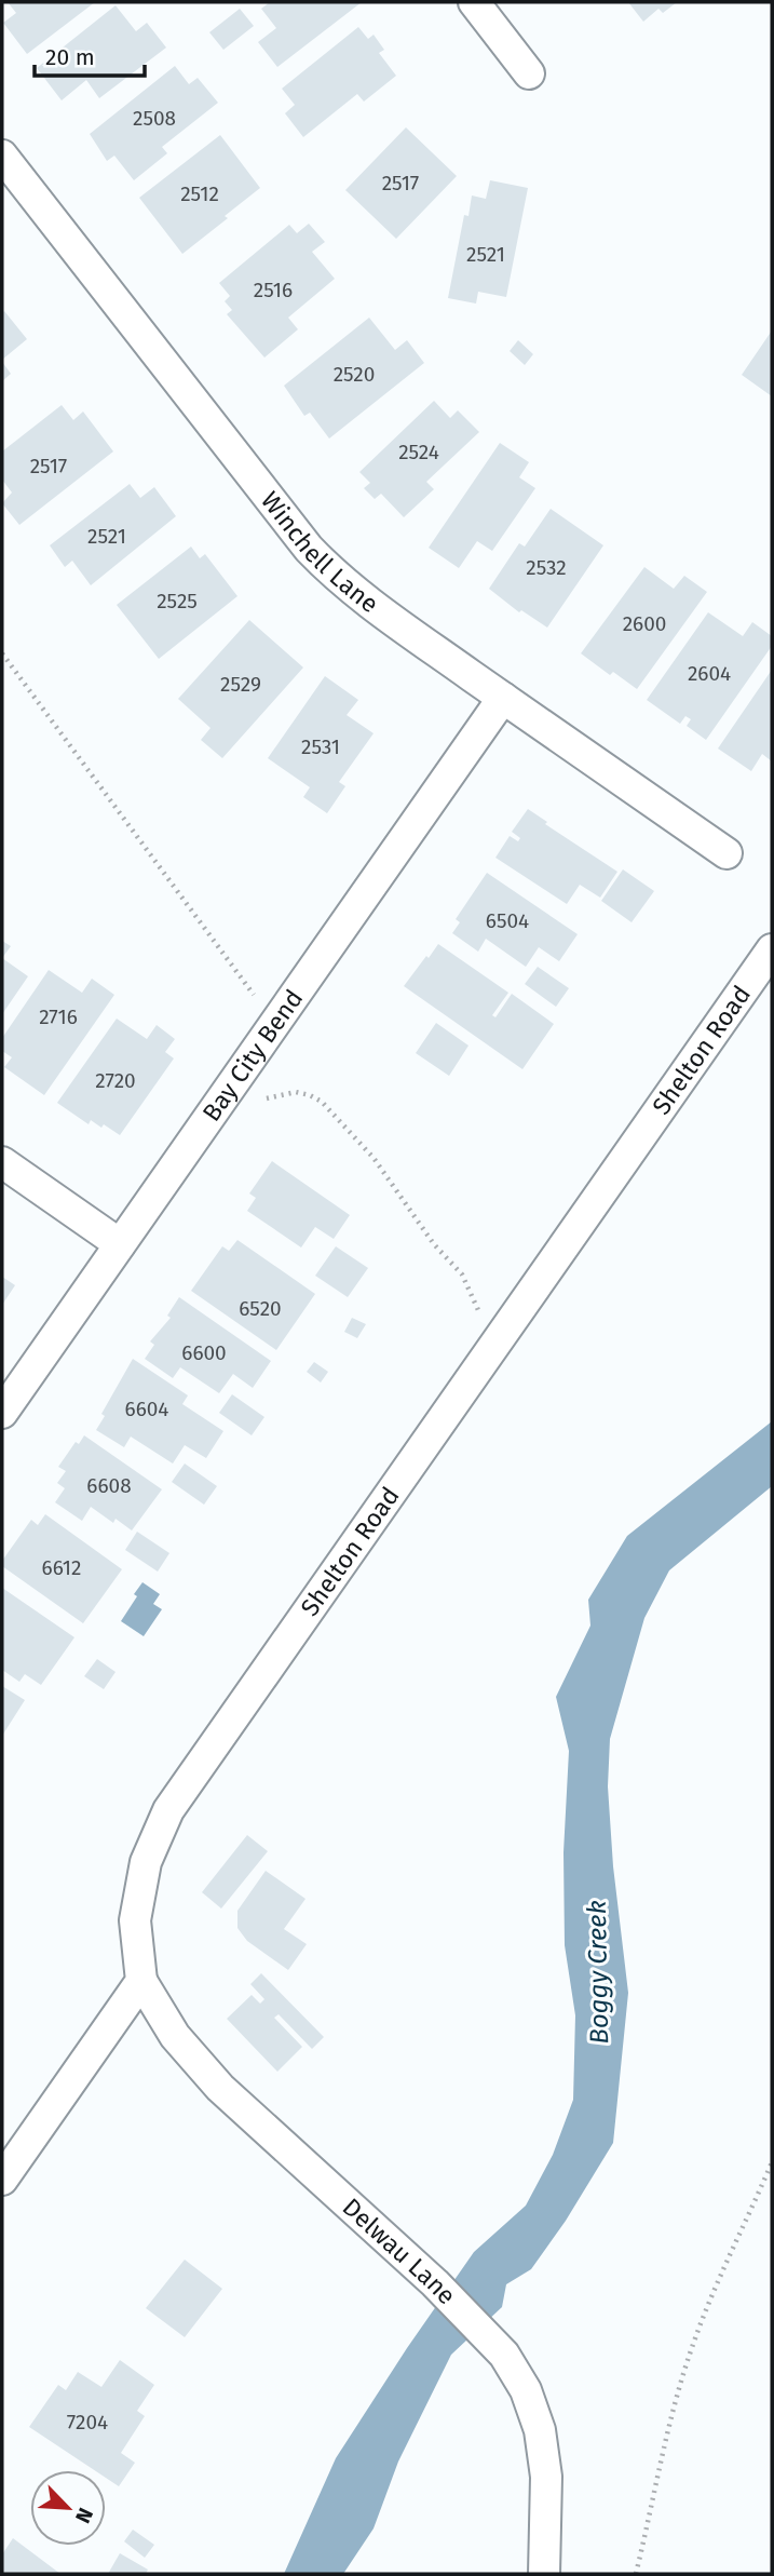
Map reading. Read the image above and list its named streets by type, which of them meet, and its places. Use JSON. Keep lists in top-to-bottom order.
{
  "streets": {
    "street": [
      "Winchell Lane",
      "Shelton Road",
      "Bay City Bend",
      "Delwau Lane"
    ]
  },
  "crossings": [
    ["Winchell Lane", "Bay City Bend"],
    ["Shelton Road", "Delwau Lane"]
  ],
  "water": ["Boggy Creek"],
  "house_numbers": [
    "2508",
    "2517",
    "2512",
    "2521",
    "2516",
    "2520",
    "2524",
    "2517",
    "2521",
    "2532",
    "2525",
    "2600",
    "2604",
    "2529",
    "2531",
    "6504",
    "2716",
    "2720",
    "6520",
    "6600",
    "6604",
    "6608",
    "6612",
    "7204"
  ],
  "scale_bar": "20 m",
  "north": "bottom right"
}
